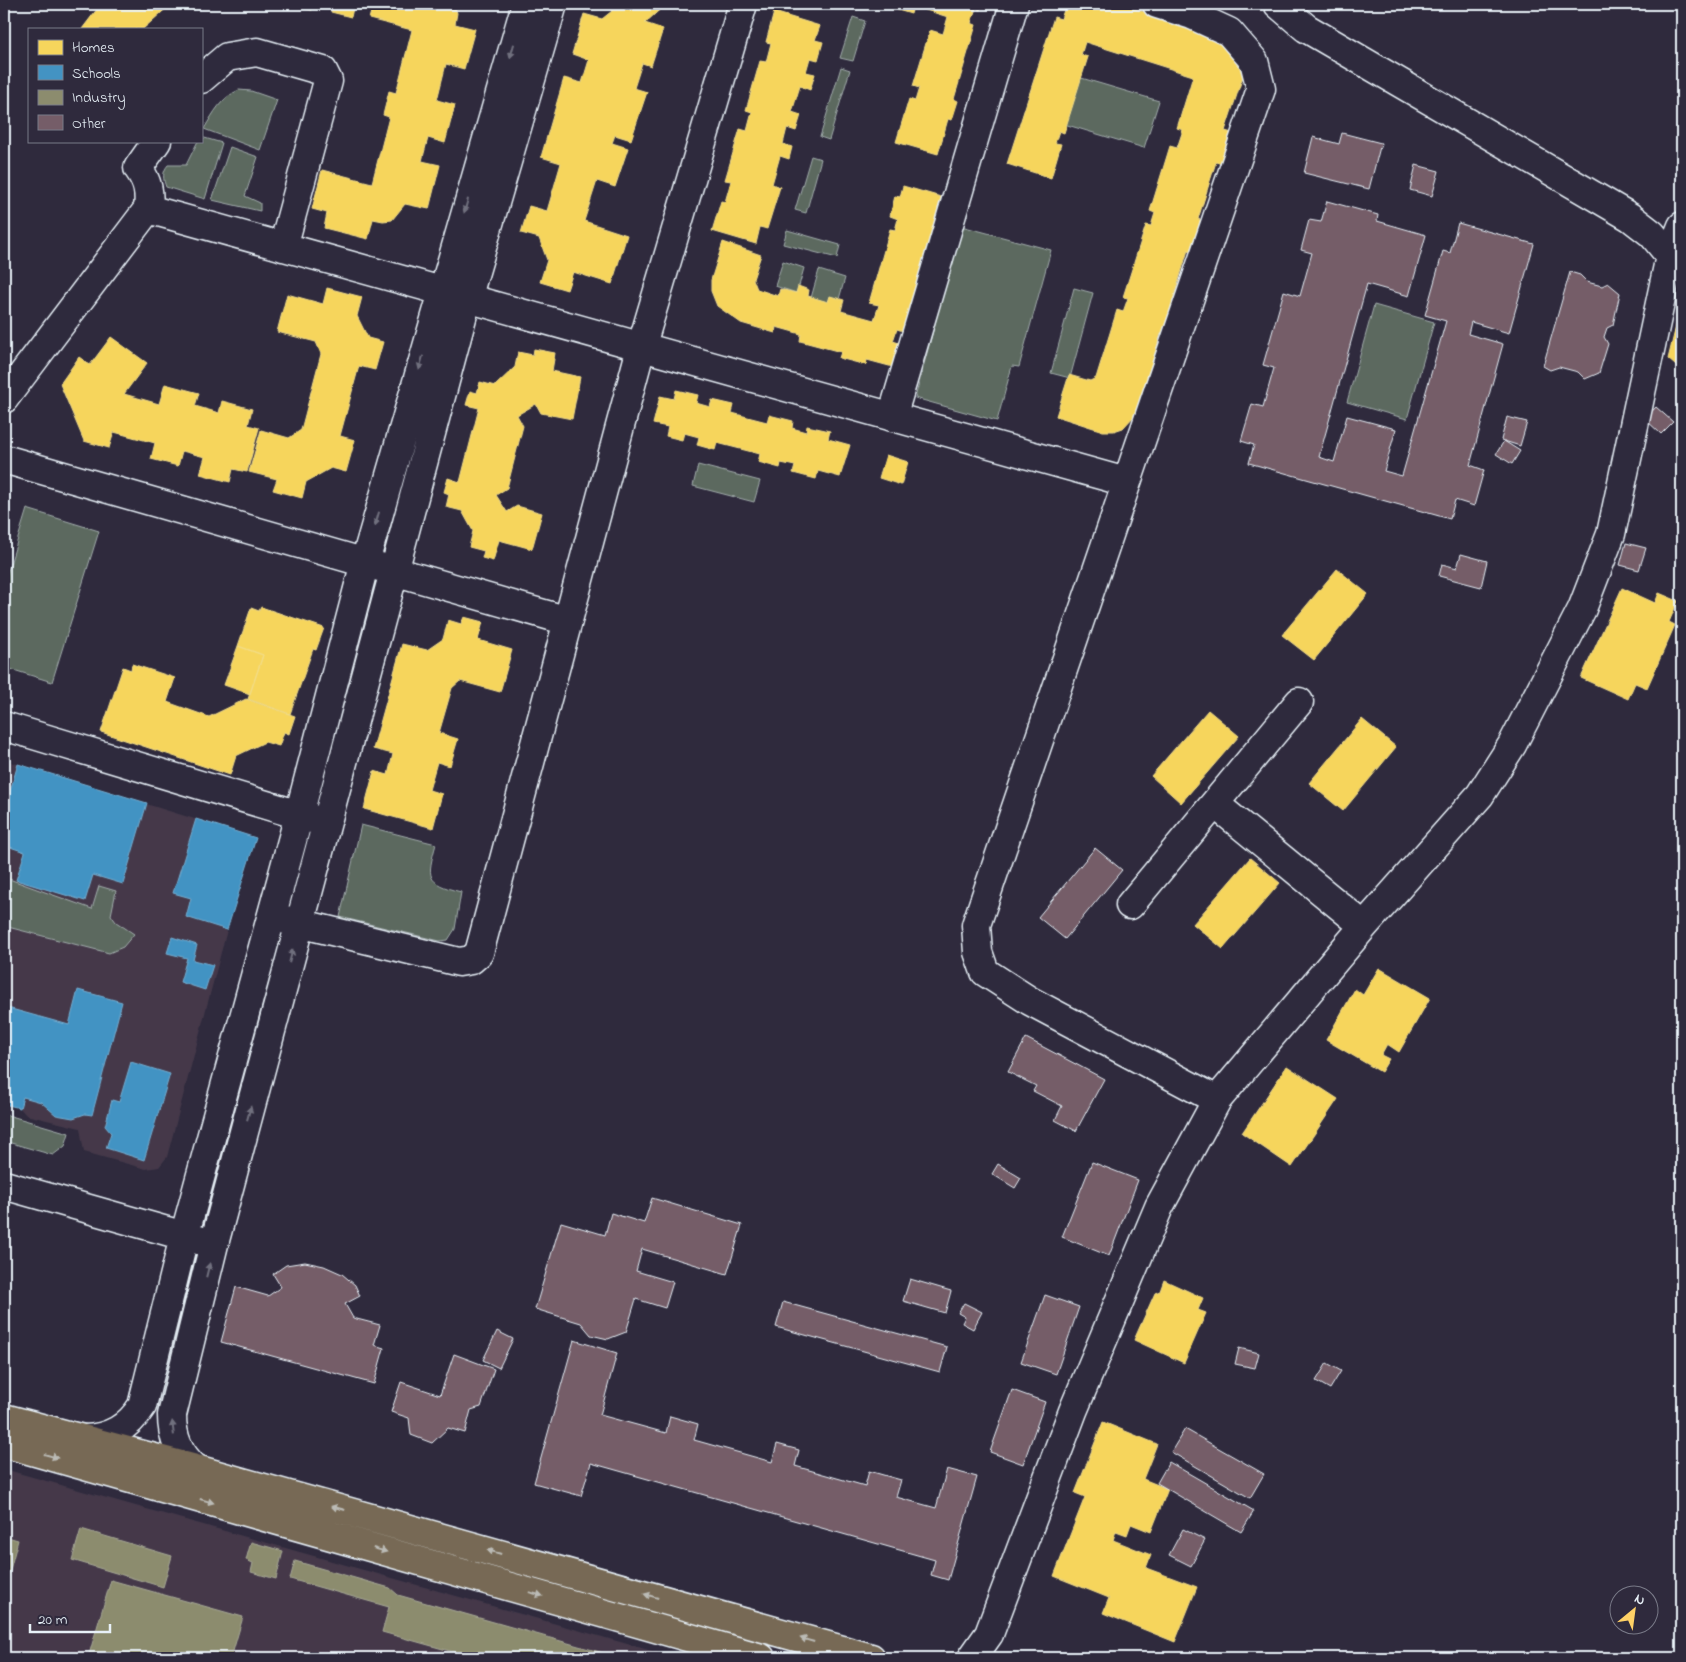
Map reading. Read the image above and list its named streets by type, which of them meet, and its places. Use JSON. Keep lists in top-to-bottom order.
{
  "legend": [
    "Homes",
    "Schools",
    "Industry",
    "Other"
  ],
  "scale_bar": "20 m",
  "north": "top right"
}
